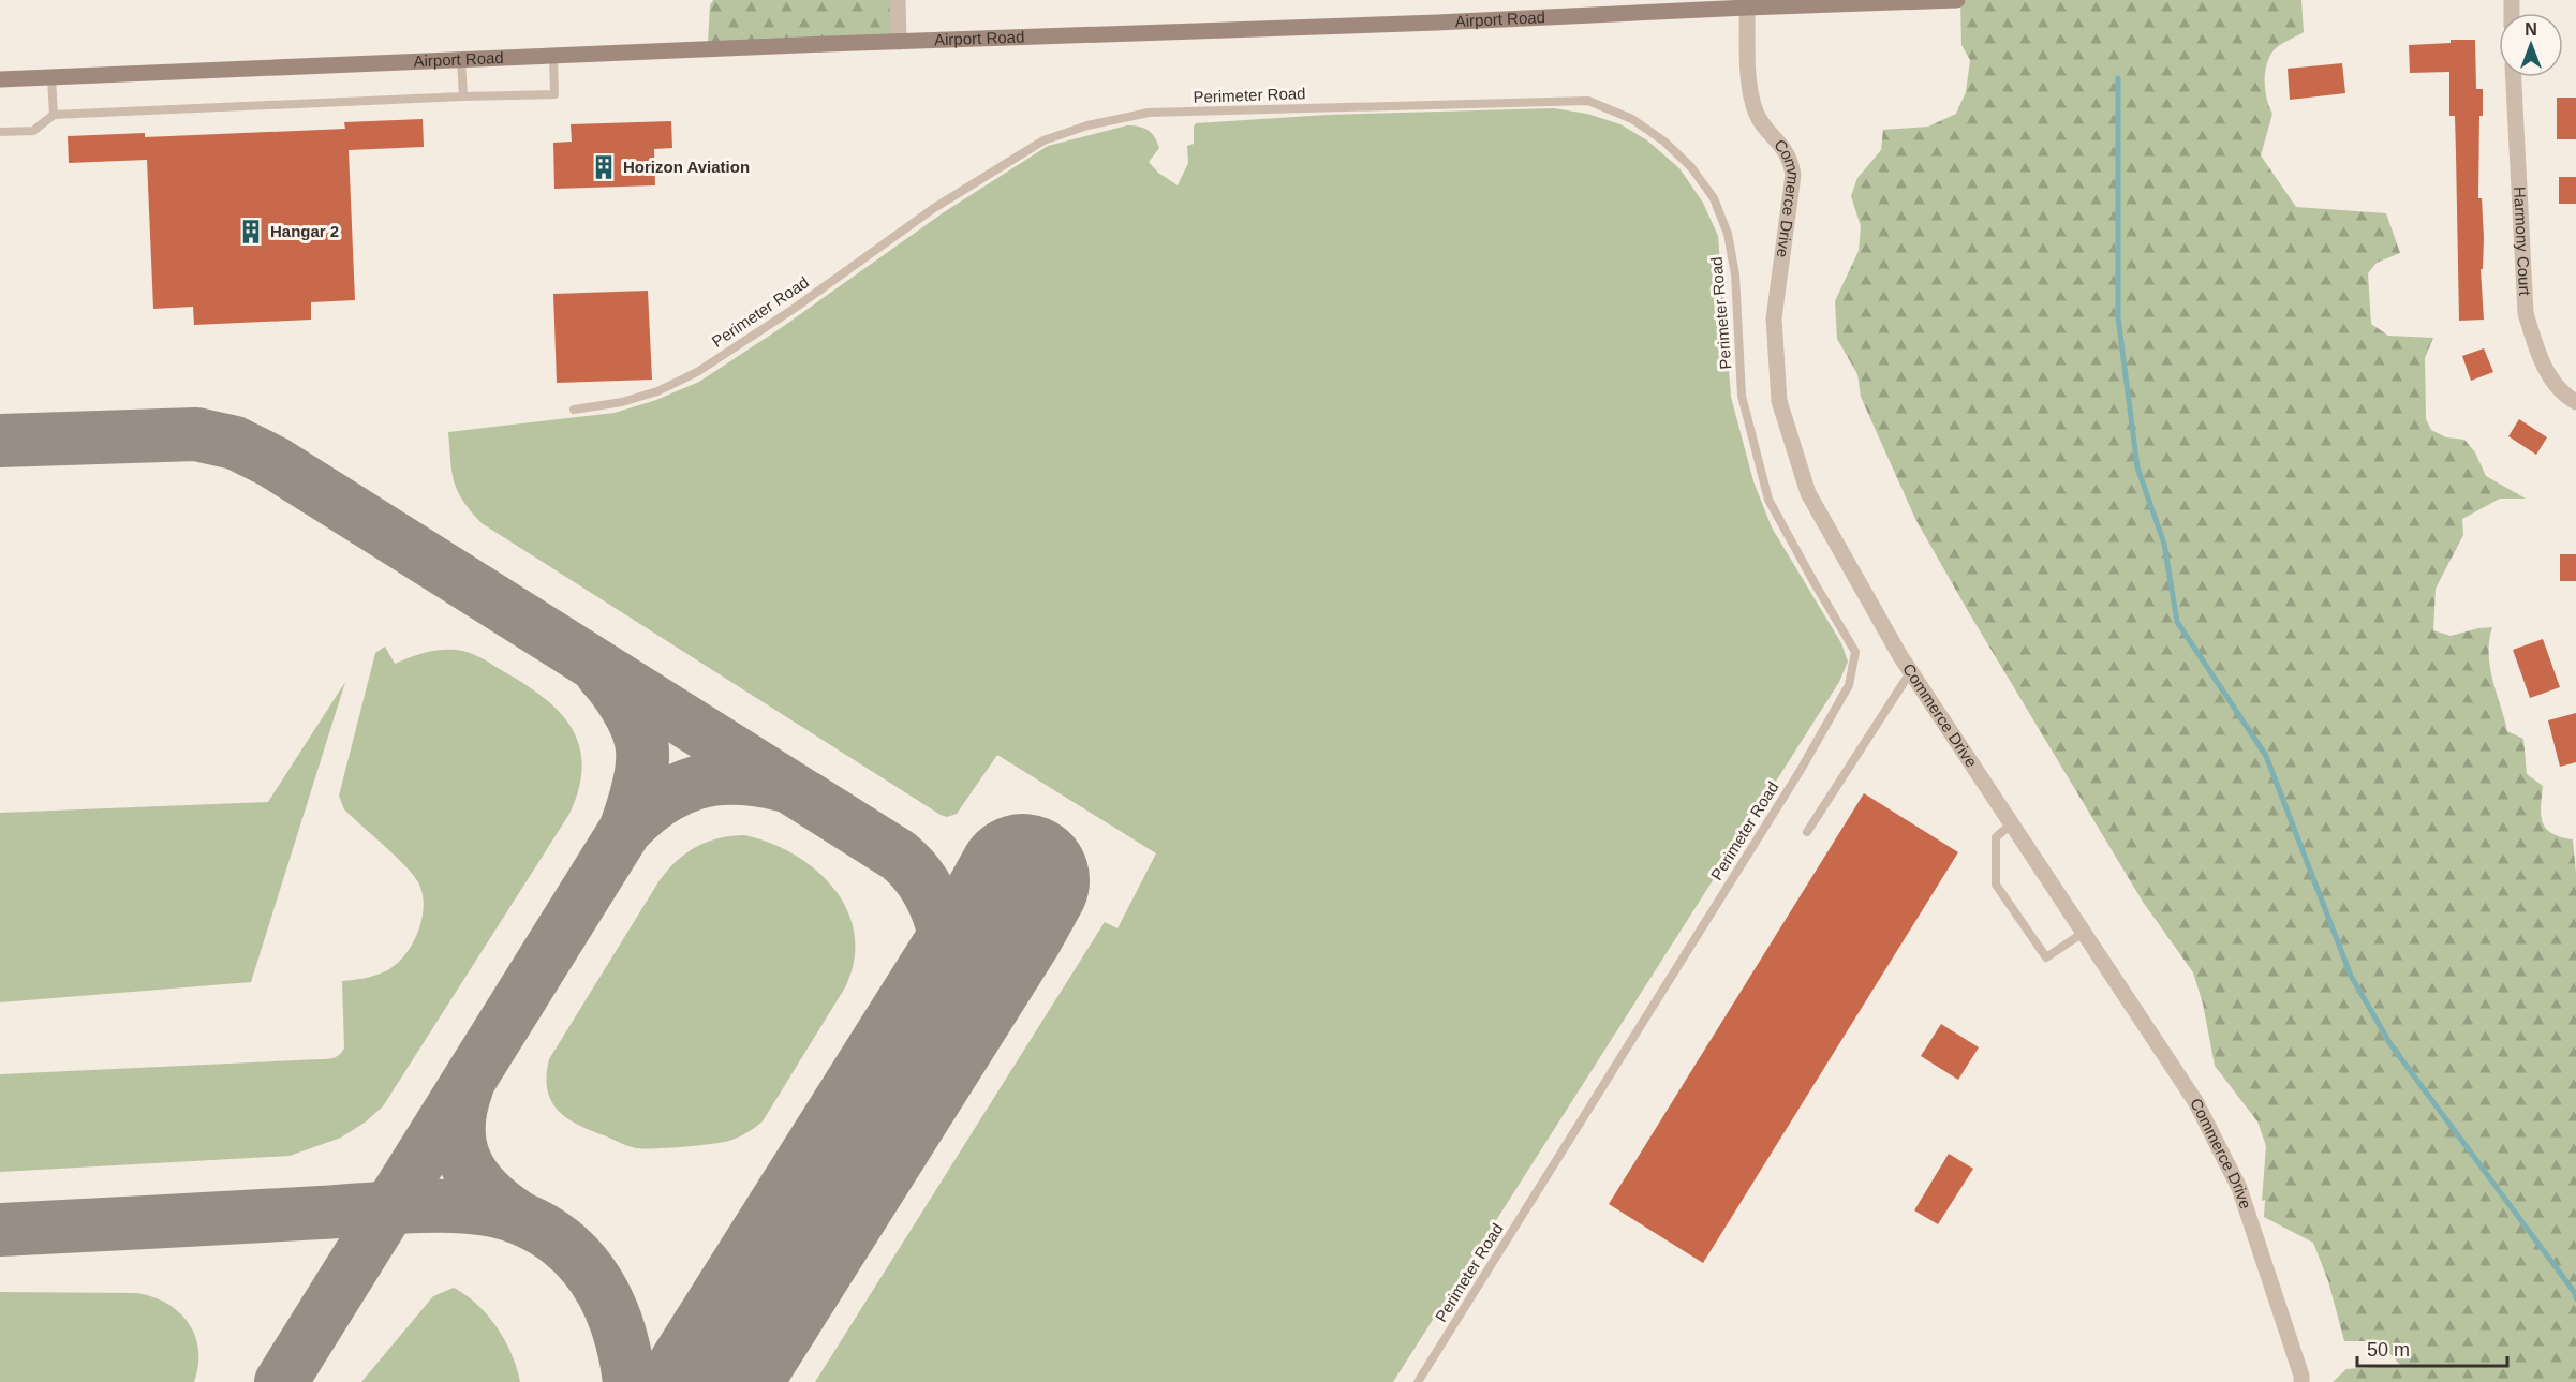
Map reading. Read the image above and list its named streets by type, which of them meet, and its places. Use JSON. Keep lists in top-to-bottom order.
{
  "streets": {
    "main road": ["Airport Road"],
    "street": ["Commerce Drive", "Harmony Court"],
    "lane": ["Perimeter Road"]
  },
  "crossings": [
    ["Airport Road", "Commerce Drive"]
  ],
  "places": {
    "building": ["Horizon Aviation", "Hangar 2"]
  },
  "scale_bar": "50 m",
  "north": "top"
}
